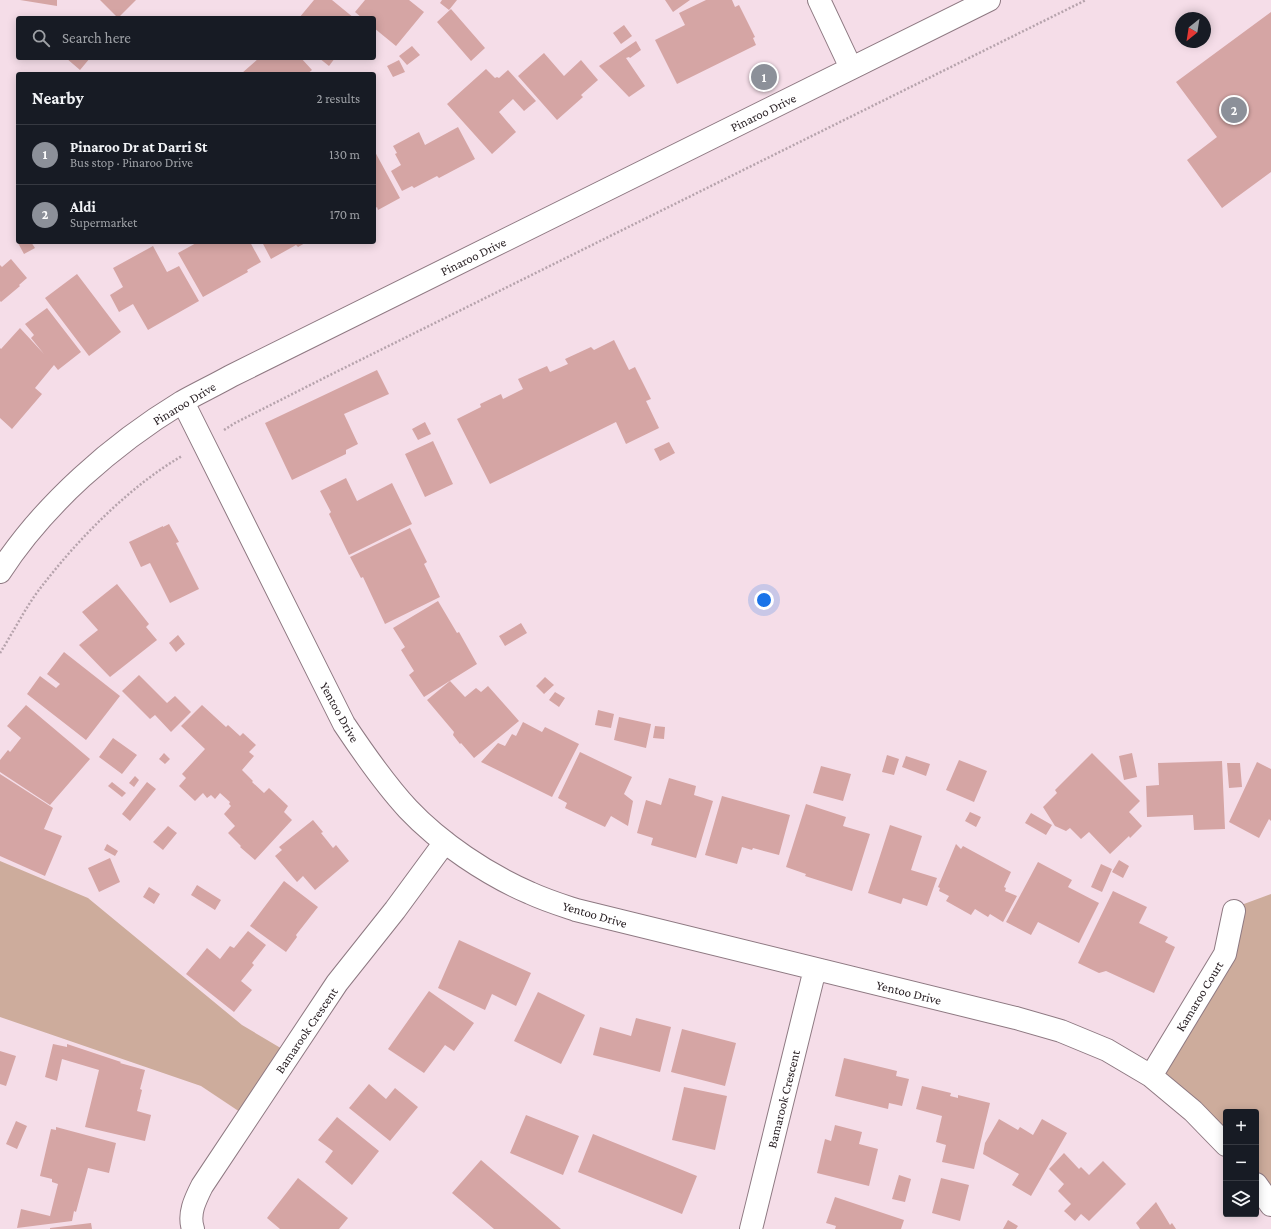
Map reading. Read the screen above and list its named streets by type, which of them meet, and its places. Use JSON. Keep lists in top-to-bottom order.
{
  "streets": {
    "street": [
      "Pinaroo Drive",
      "Yentoo Drive",
      "Kamaroo Court",
      "Bamarook Crescent"
    ]
  },
  "crossings": [
    ["Pinaroo Drive", "Yentoo Drive"],
    ["Yentoo Drive", "Kamaroo Court"],
    ["Yentoo Drive", "Bamarook Crescent"]
  ],
  "north": "bottom left",
  "page": {
    "search": "Search here",
    "pins": ["1", "2"],
    "heading": ["Nearby", "2 results"],
    "list": [
      {
        "mark": "1",
        "name": "Pinaroo Dr at Darri St",
        "note": "Bus stop · Pinaroo Drive",
        "value": "130 m"
      },
      {
        "mark": "2",
        "name": "Aldi",
        "note": "Supermarket",
        "value": "170 m"
      }
    ],
    "map_buttons": ["+", "−"]
  }
}
